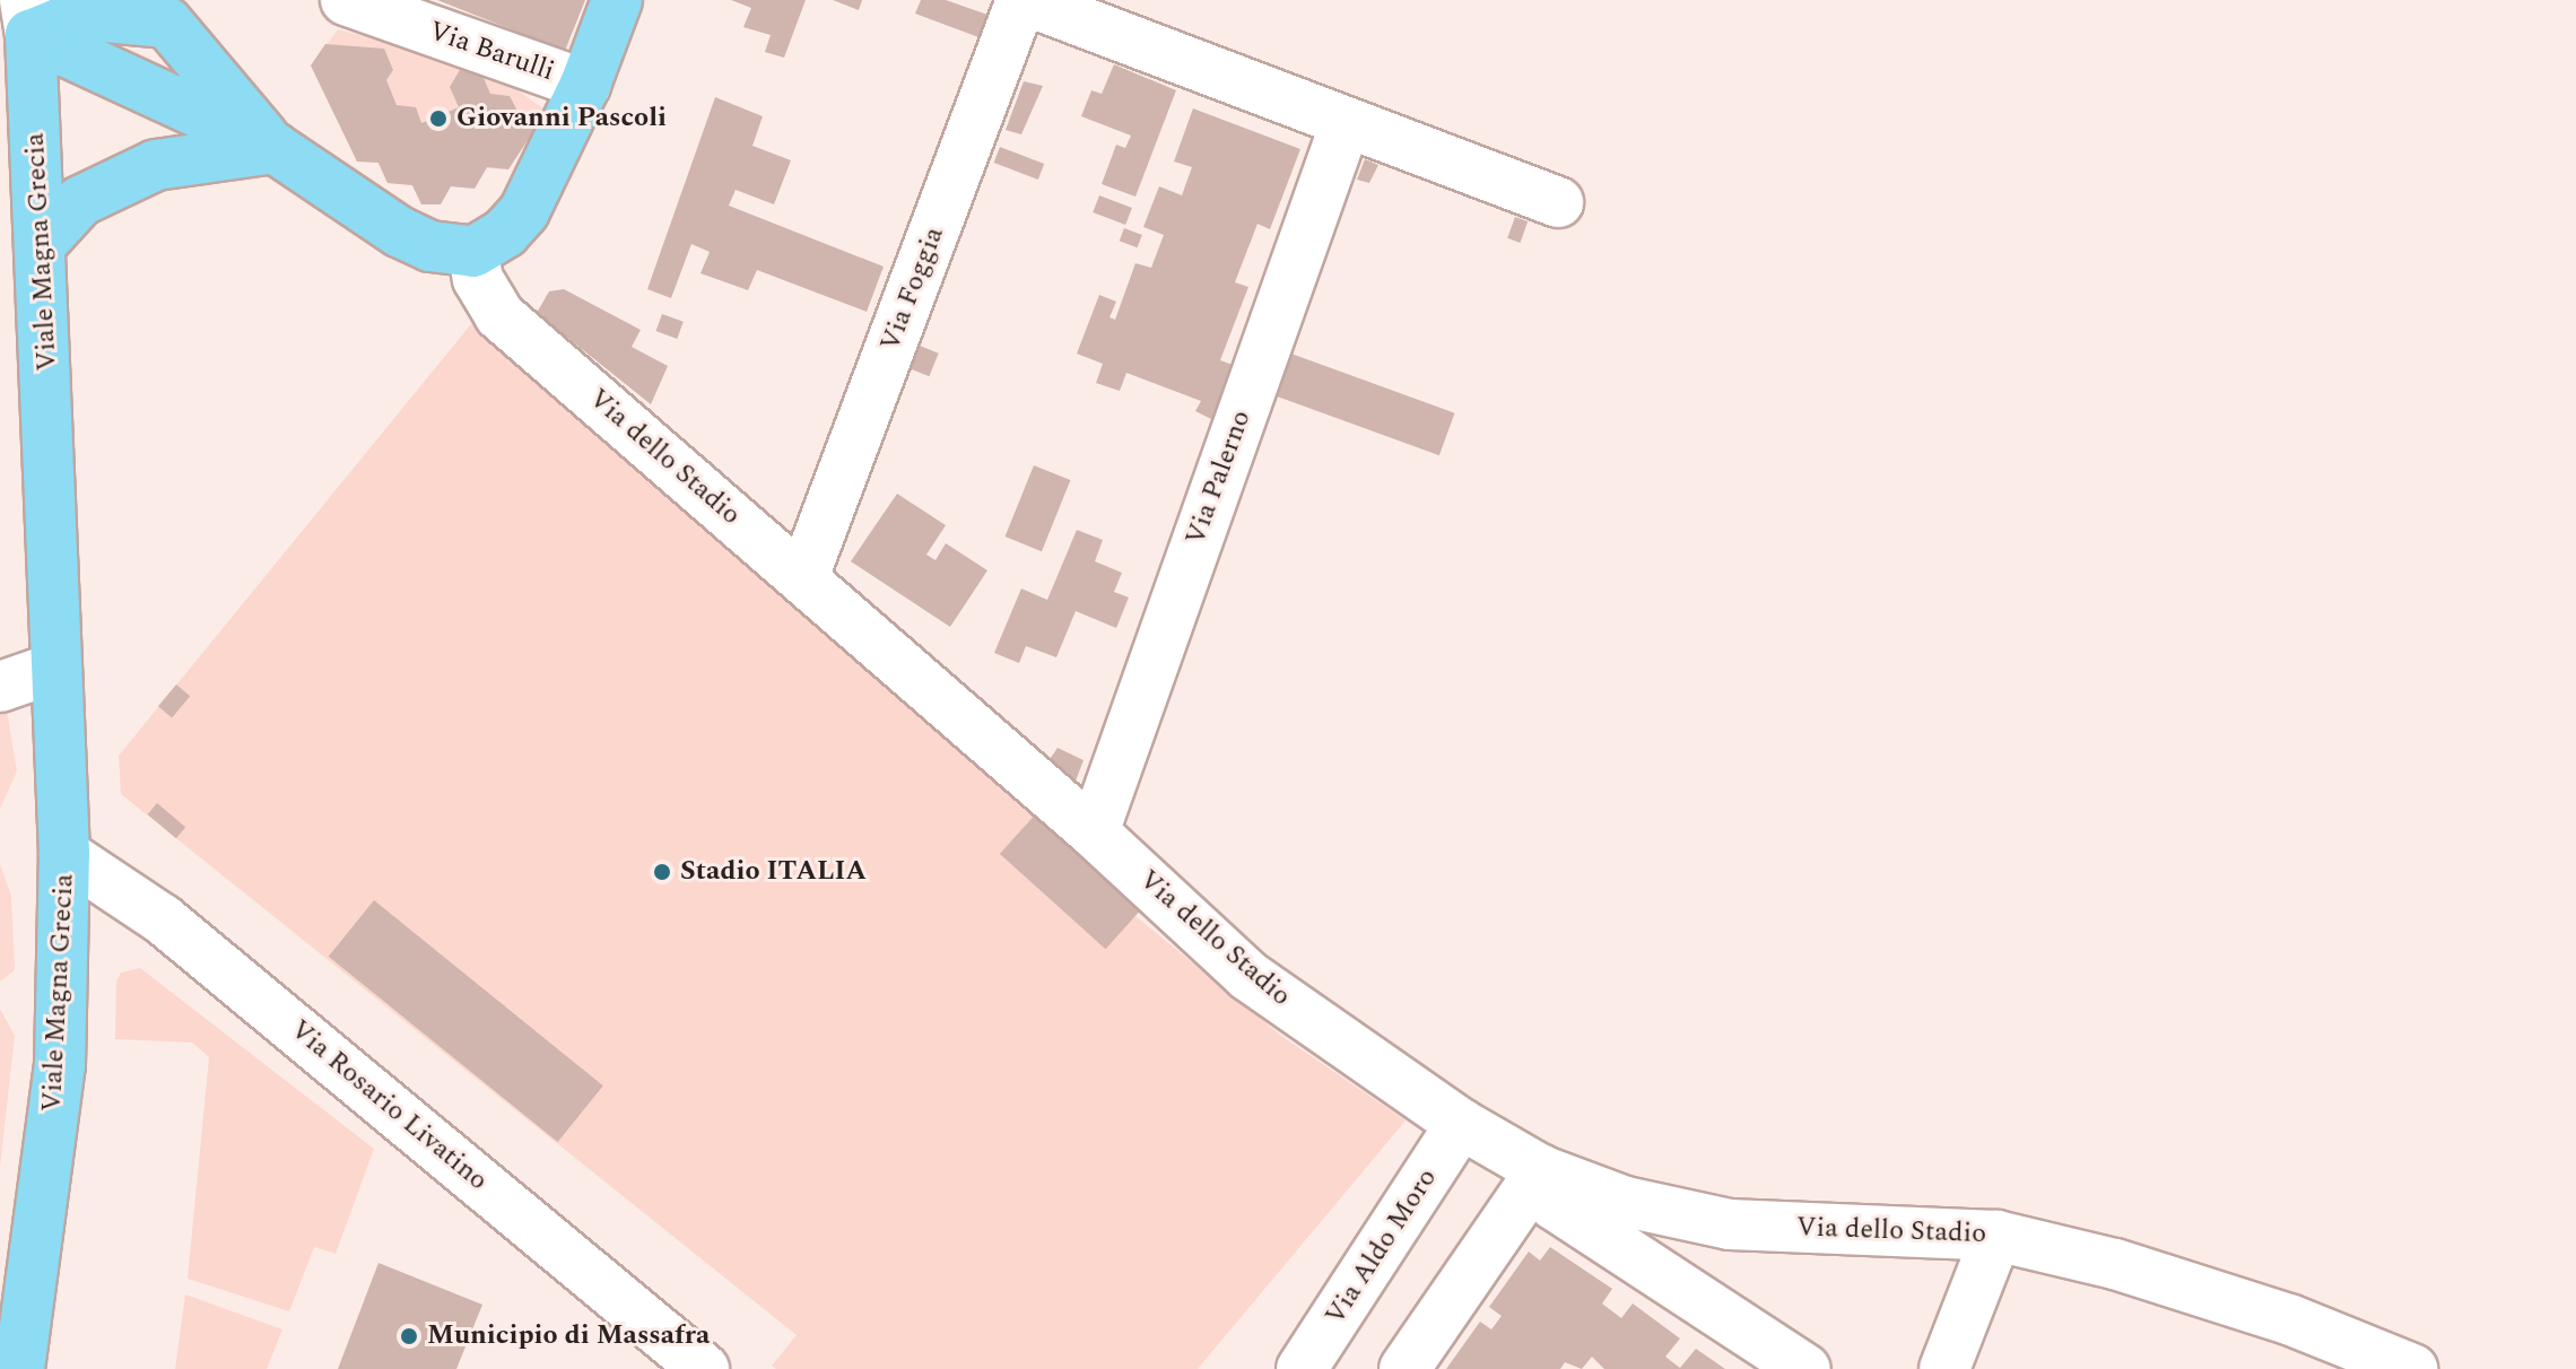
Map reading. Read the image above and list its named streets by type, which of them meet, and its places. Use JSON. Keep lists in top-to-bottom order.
{
  "streets": {
    "main road": ["Viale Magna Grecia"],
    "street": [
      "Via Barulli",
      "Via Foggia",
      "Via dello Stadio",
      "Via Palerno",
      "Via Rosario Livatino",
      "Via Aldo Moro"
    ]
  },
  "crossings": [
    ["Viale Magna Grecia", "Via Rosario Livatino"],
    ["Via Foggia", "Via dello Stadio"],
    ["Via dello Stadio", "Via Palerno"],
    ["Via dello Stadio", "Via Aldo Moro"]
  ],
  "places": ["Giovanni Pascoli", "Stadio ITALIA", "Municipio di Massafra"]
}
